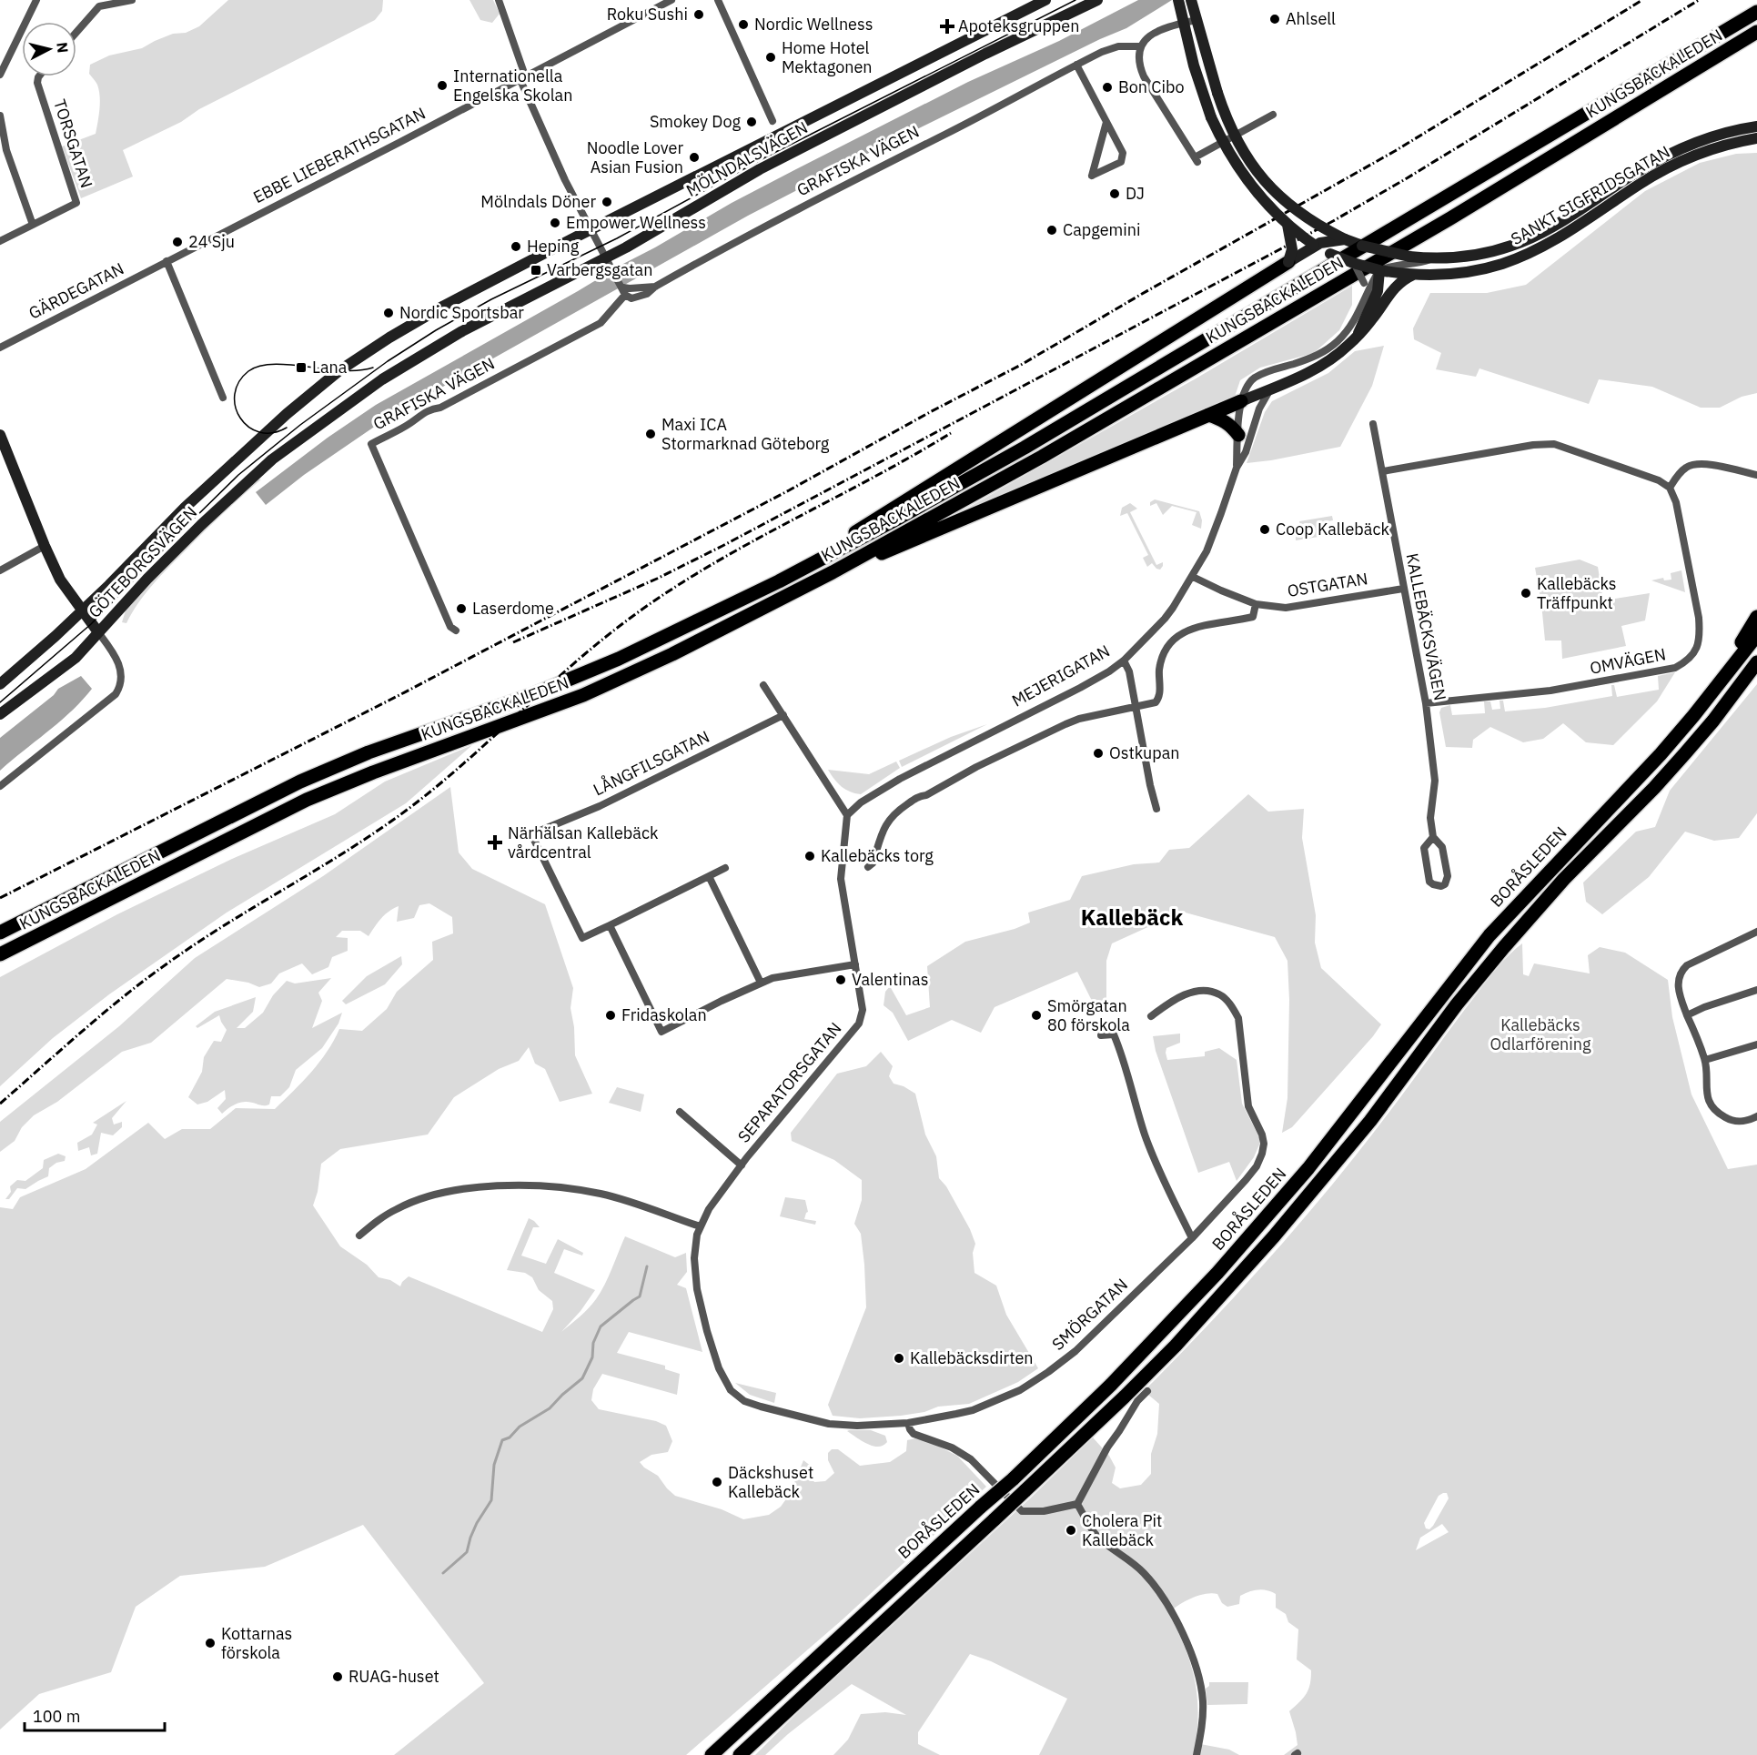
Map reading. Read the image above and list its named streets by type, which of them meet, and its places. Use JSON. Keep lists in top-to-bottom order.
{
  "streets": {
    "highway": ["KUNGSBACKALEDEN", "BORÅSLEDEN"],
    "main road": ["MÖLNDALSVÄGEN", "SANKT SIGFRIDSGATAN", "GÖTEBORGSVÄGEN"],
    "street": [
      "TORSGATAN",
      "EBBE LIEBERATHSGATAN",
      "GRAFISKA VÄGEN",
      "GÄRDEGATAN",
      "OSTGATAN",
      "KALLEBÄCKSVÄGEN",
      "OMVÄGEN",
      "MEJERIGATAN",
      "LÅNGFILSGATAN",
      "SEPARATORSGATAN",
      "SMÖRGATAN"
    ]
  },
  "crossings": [
    ["EBBE LIEBERATHSGATAN", "GÄRDEGATAN"],
    ["MÖLNDALSVÄGEN", "GÖTEBORGSVÄGEN"],
    ["SANKT SIGFRIDSGATAN", "MEJERIGATAN"],
    ["OSTGATAN", "KALLEBÄCKSVÄGEN"],
    ["OSTGATAN", "MEJERIGATAN"],
    ["KALLEBÄCKSVÄGEN", "OMVÄGEN"],
    ["MEJERIGATAN", "SEPARATORSGATAN"],
    ["SEPARATORSGATAN", "SMÖRGATAN"]
  ],
  "districts": ["Kallebäck"],
  "parks": ["Kallebäcks Odlarförening"],
  "places": {
    "other": [
      "Roku Sushi",
      "Ahlsell",
      "Nordic Wellness",
      "Home Hotel Mektagonen",
      "Internationella Engelska Skolan",
      "Bon Cibo",
      "Smokey Dog",
      "Noodle Lover Asian Fusion",
      "DJ",
      "Mölndals Döner",
      "Empower Wellness",
      "Capgemini",
      "24 Sju",
      "Heping",
      "Nordic Sportsbar",
      "Maxi ICA Stormarknad Göteborg",
      "Coop Kallebäck",
      "Kallebäcks Träffpunkt",
      "Laserdome",
      "Ostkupan",
      "Kallebäcks torg",
      "Valentinas",
      "Fridaskolan",
      "Smörgatan 80 förskola",
      "Kallebäcksdirten",
      "Däckshuset Kallebäck",
      "Cholera Pit Kallebäck",
      "Kottarnas förskola",
      "RUAG-huset"
    ],
    "health": ["Apoteksgruppen", "Närhälsan Kallebäck vårdcentral"],
    "transit": ["Varbergsgatan", "Lana"]
  },
  "scale_bar": "100 m",
  "north": "right"
}
